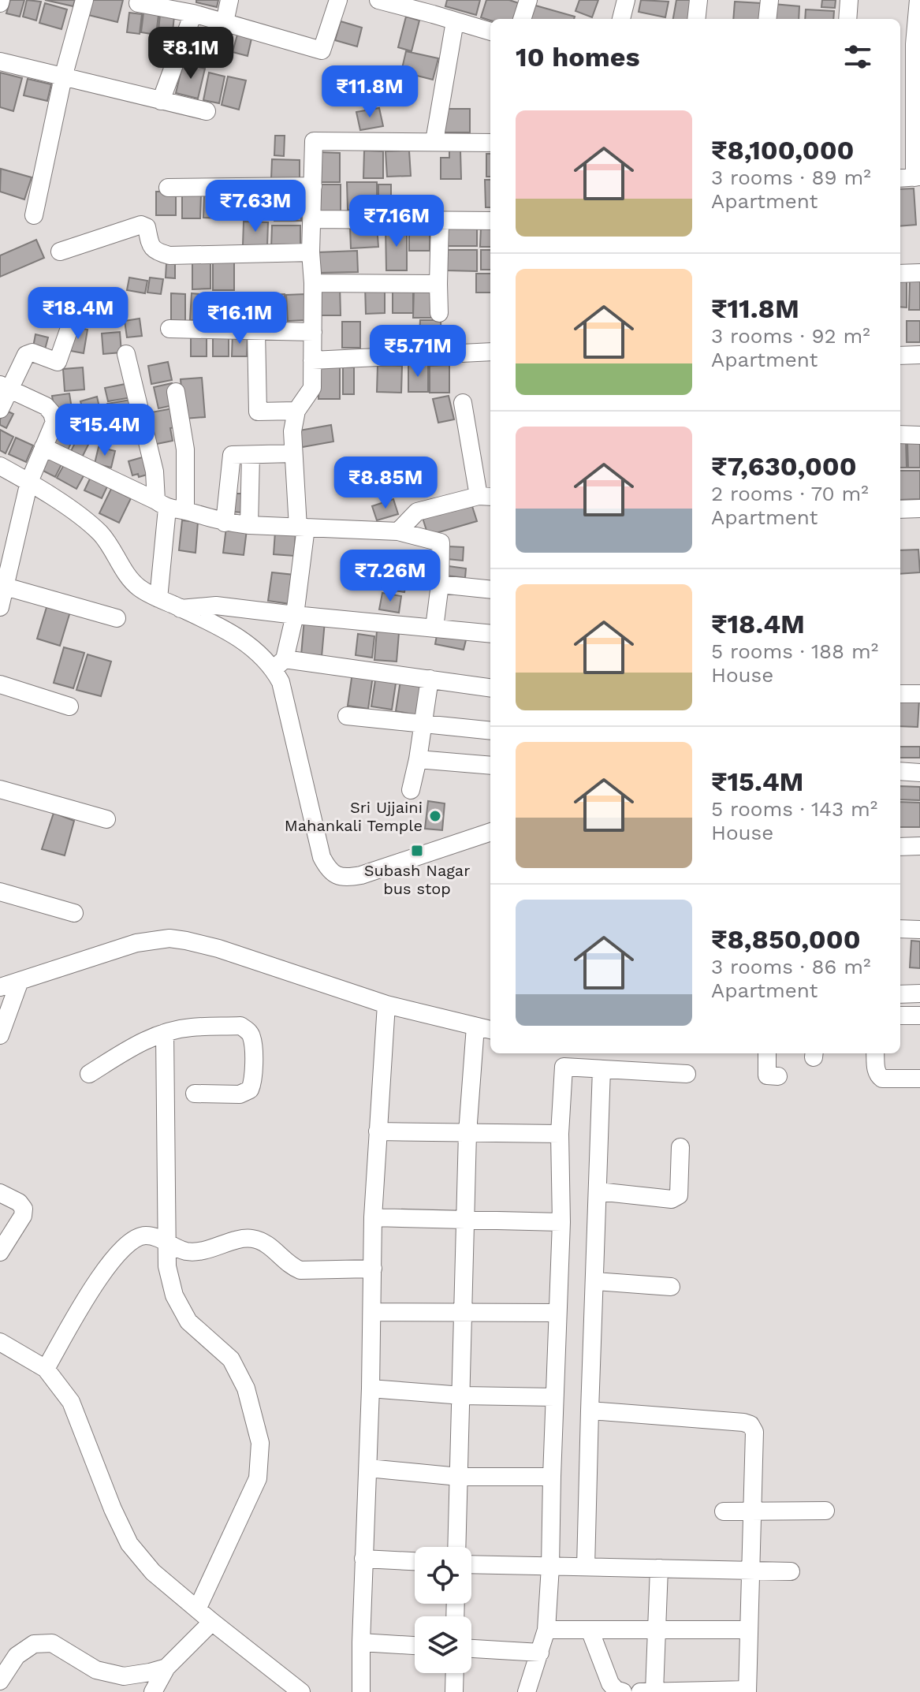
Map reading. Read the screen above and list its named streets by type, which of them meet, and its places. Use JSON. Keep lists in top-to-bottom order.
{
  "places": {
    "other": ["Sri Ujjaini Mahankali Temple"],
    "transit": ["Subash Nagar bus stop"]
  },
  "page": {
    "heading": "10 homes",
    "price": [
      "₹8.1M",
      "₹11.8M",
      "₹7.63M",
      "₹7.16M",
      "₹18.4M",
      "₹16.1M",
      "₹5.71M",
      "₹15.4M",
      "₹8.85M",
      "₹7.26M"
    ],
    "list": [
      {
        "name": "₹8,100,000",
        "note": "3 rooms · 89 m² · Apartment"
      },
      {
        "name": "₹11.8M",
        "note": "3 rooms · 92 m² · Apartment"
      },
      {
        "name": "₹7,630,000",
        "note": "2 rooms · 70 m² · Apartment"
      },
      {
        "name": "₹18.4M",
        "note": "5 rooms · 188 m² · House"
      },
      {
        "name": "₹15.4M",
        "note": "5 rooms · 143 m² · House"
      },
      {
        "name": "₹8,850,000",
        "note": "3 rooms · 86 m² · Apartment"
      }
    ]
  }
}
